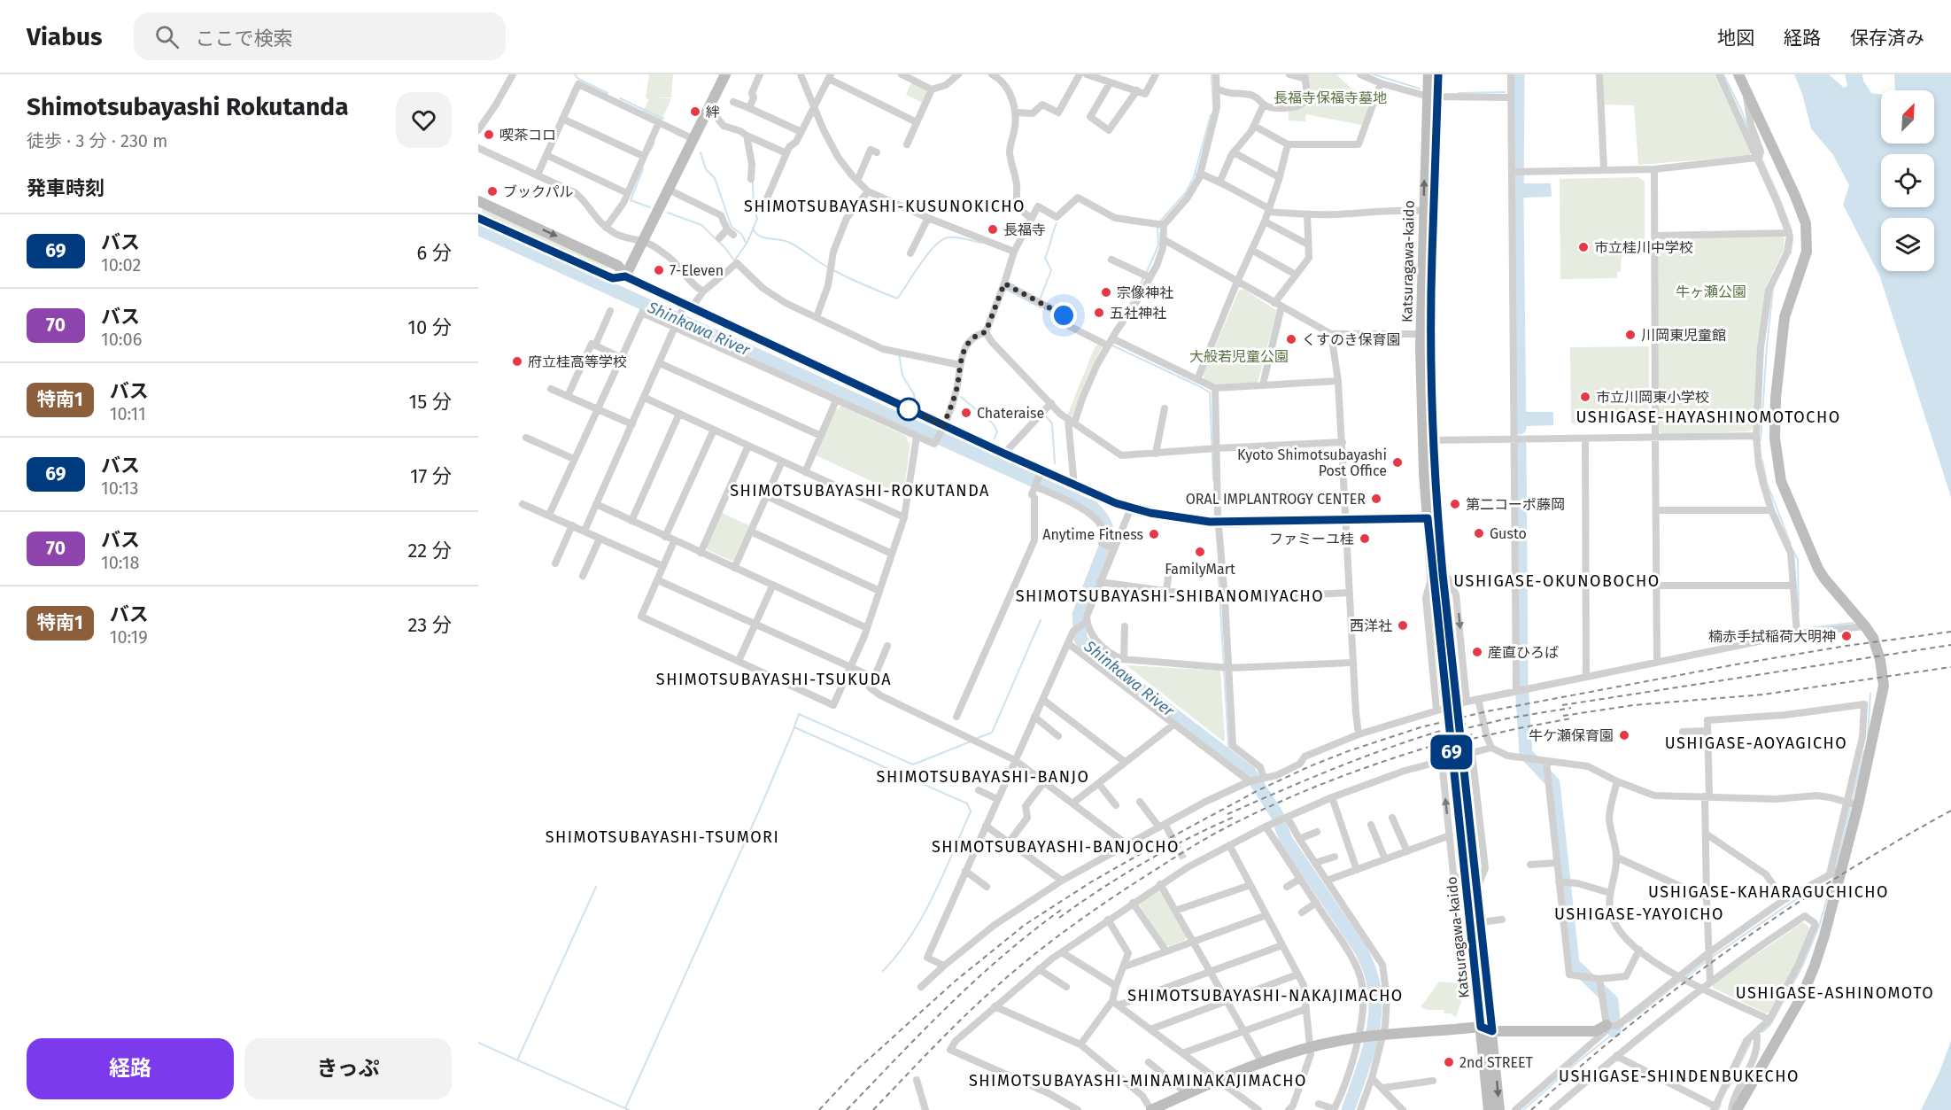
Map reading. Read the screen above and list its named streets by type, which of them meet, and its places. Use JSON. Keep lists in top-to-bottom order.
{
  "streets": {
    "street": ["Katsuragawa-kaido"]
  },
  "districts": [
    "SHIMOTSUBAYASHI-KUSUNOKICHO",
    "USHIGASE-HAYASHINOMOTOCHO",
    "SHIMOTSUBAYASHI-ROKUTANDA",
    "USHIGASE-OKUNOBOCHO",
    "SHIMOTSUBAYASHI-SHIBANOMIYACHO",
    "SHIMOTSUBAYASHI-TSUKUDA",
    "USHIGASE-AOYAGICHO",
    "SHIMOTSUBAYASHI-BANJO",
    "SHIMOTSUBAYASHI-TSUMORI",
    "SHIMOTSUBAYASHI-BANJOCHO",
    "USHIGASE-KAHARAGUCHICHO",
    "USHIGASE-YAYOICHO",
    "USHIGASE-ASHINOMOTO",
    "SHIMOTSUBAYASHI-NAKAJIMACHO",
    "USHIGASE-SHINDENBUKECHO",
    "SHIMOTSUBAYASHI-MINAMINAKAJIMACHO"
  ],
  "water": ["Shinkawa River"],
  "parks": ["長福寺保福寺墓地", "牛ヶ瀬公園", "大般若児童公園"],
  "places": [
    "絆",
    "喫茶コロ",
    "ブックパル",
    "長福寺",
    "市立桂川中学校",
    "7-Eleven",
    "宗像神社",
    "五社神社",
    "川岡東児童館",
    "くすのき保育園",
    "府立桂高等学校",
    "市立川岡東小学校",
    "Chateraise",
    "Kyoto Shimotsubayashi Post Office",
    "ORAL IMPLANTROGY CENTER",
    "第二コーポ藤岡",
    "Gusto",
    "Anytime Fitness",
    "ファミーユ桂",
    "FamilyMart",
    "西洋社",
    "楠赤手拭稲荷大明神",
    "産直ひろば",
    "牛ケ瀬保育園",
    "2nd STREET"
  ],
  "lines": ["bus line 69"],
  "north": "top right",
  "page": {
    "header": "Viabus",
    "search": "ここで検索",
    "nav": ["地図", "経路", "保存済み"],
    "heading": [
      ["Shimotsubayashi Rokutanda", "徒歩 · 3 分 · 230 m"],
      "発車時刻"
    ],
    "on_map": "69",
    "list": [
      {
        "mark": "69",
        "name": "バス",
        "note": "10:02",
        "value": "6 分"
      },
      {
        "mark": "70",
        "name": "バス",
        "note": "10:06",
        "value": "10 分"
      },
      {
        "mark": "特南1",
        "name": "バス",
        "note": "10:11",
        "value": "15 分"
      },
      {
        "mark": "69",
        "name": "バス",
        "note": "10:13",
        "value": "17 分"
      },
      {
        "mark": "70",
        "name": "バス",
        "note": "10:18",
        "value": "22 分"
      },
      {
        "mark": "特南1",
        "name": "バス",
        "note": "10:19",
        "value": "23 分"
      }
    ],
    "buttons": ["経路", "きっぷ"]
  }
}
